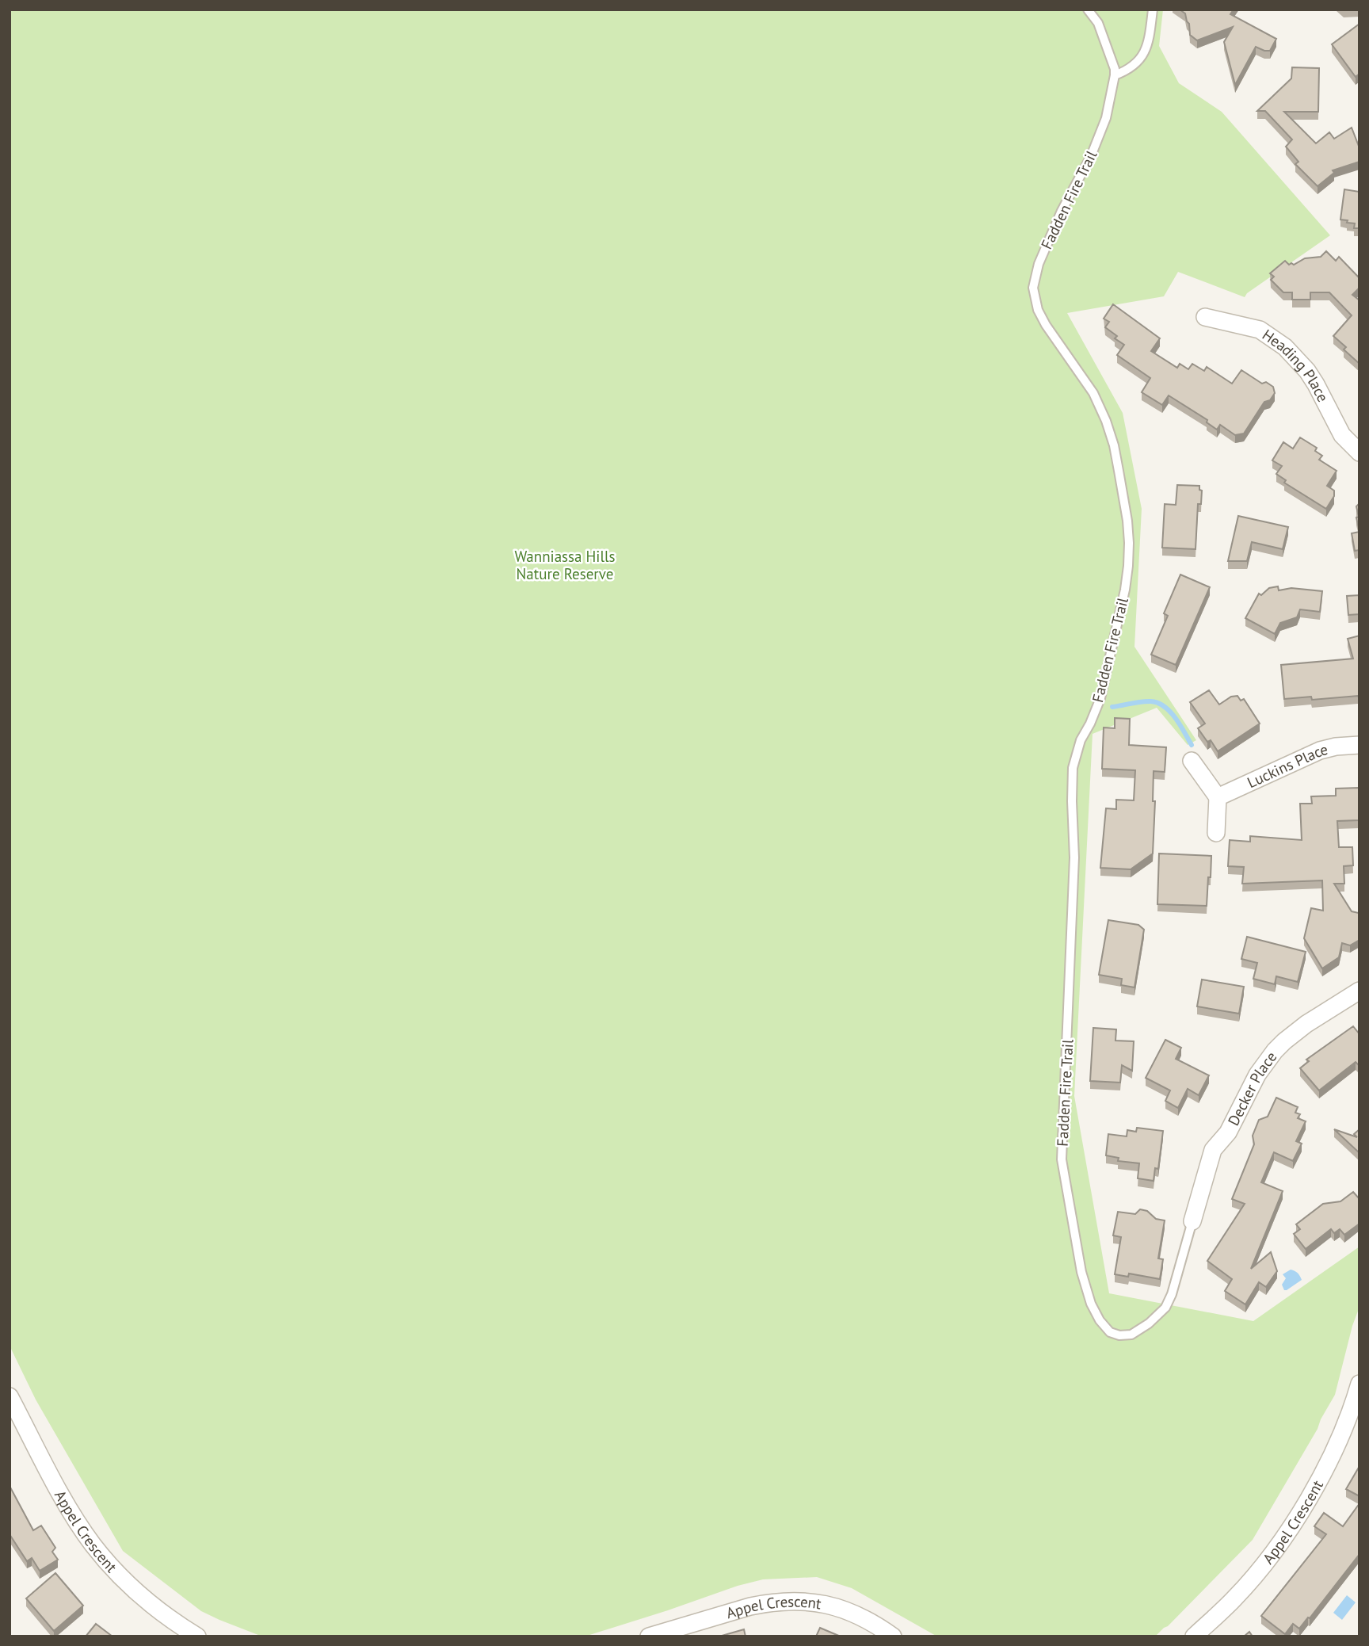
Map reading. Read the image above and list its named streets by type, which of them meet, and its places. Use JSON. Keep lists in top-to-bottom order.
{
  "streets": {
    "street": [
      "Heading Place",
      "Luckins Place",
      "Decker Place",
      "Appel Crescent"
    ],
    "lane": ["Fadden Fire Trail"]
  },
  "crossings": [
    ["Fadden Fire Trail", "Decker Place"]
  ],
  "parks": ["Wanniassa Hills Nature Reserve"]
}
